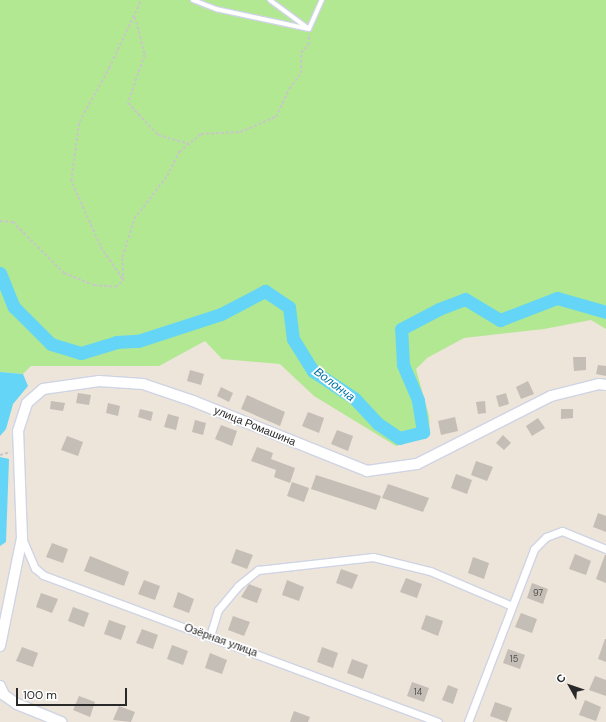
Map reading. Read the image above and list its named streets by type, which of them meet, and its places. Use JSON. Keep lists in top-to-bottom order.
{
  "streets": {
    "street": ["улица Ромашина", "Озёрная улица"]
  },
  "crossings": [
    ["улица Ромашина", "Озёрная улица"]
  ],
  "water": ["Волонча"],
  "house_numbers": ["97", "15", "14"],
  "scale_bar": "100 m",
  "north": "top left"
}
